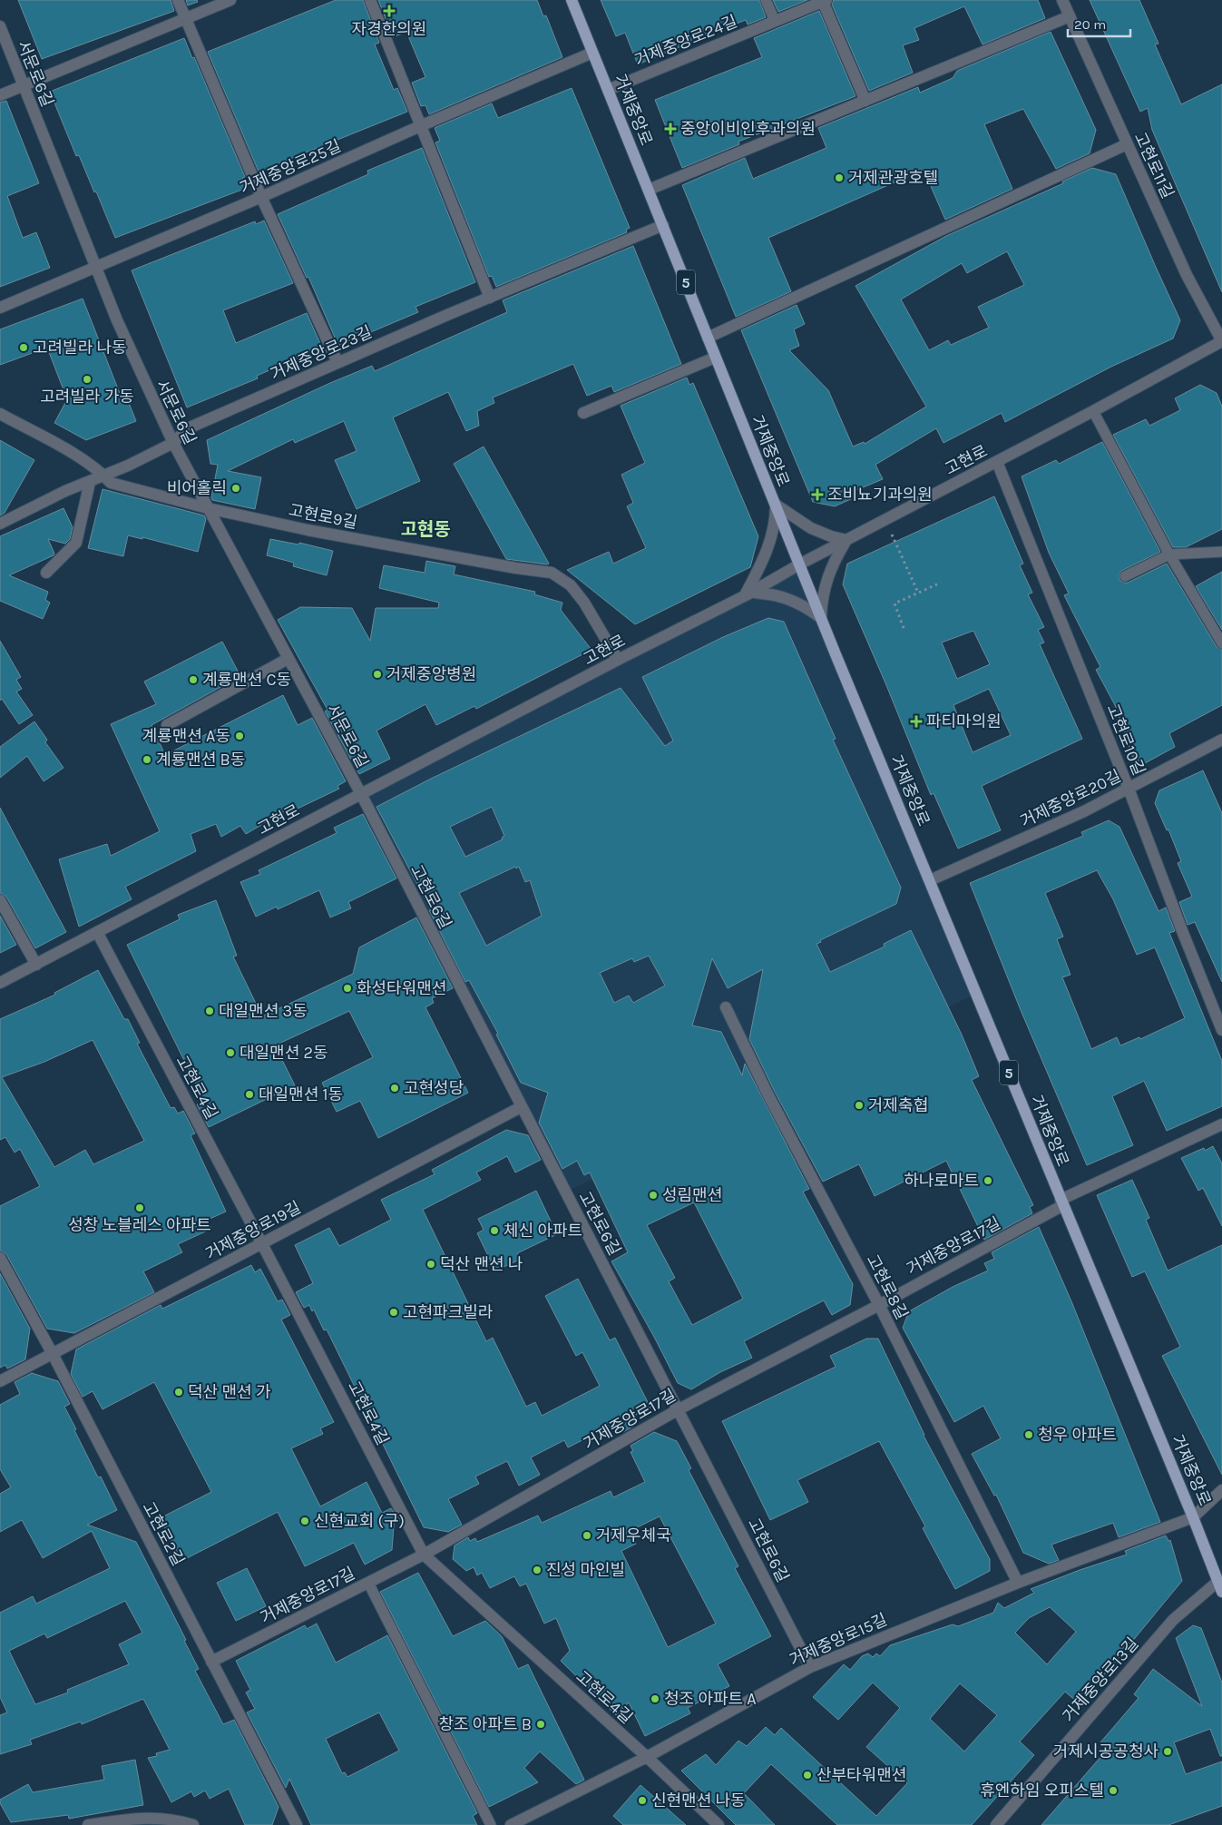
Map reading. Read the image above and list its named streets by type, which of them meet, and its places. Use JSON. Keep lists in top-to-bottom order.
{
  "streets": {
    "main road": ["거제중앙로", "5"],
    "street": [
      "거제중앙로24길",
      "서문로6길",
      "고현로11길",
      "거제중앙로25길",
      "거제중앙로23길",
      "고현로",
      "고현로9길",
      "고현로10길",
      "거제중앙로20길",
      "고현로6길",
      "고현로4길",
      "거제중앙로19길",
      "거제중앙로17길",
      "고현로8길",
      "고현로2길",
      "거제중앙로15길",
      "거제중앙로13길"
    ]
  },
  "crossings": [
    ["거제중앙로24길", "거제중앙로"],
    ["서문로6길", "거제중앙로25길"],
    ["서문로6길", "거제중앙로23길"],
    ["서문로6길", "고현로"],
    ["서문로6길", "고현로9길"],
    ["서문로6길", "고현로6길"],
    ["거제중앙로", "거제중앙로25길"],
    ["거제중앙로", "거제중앙로23길"],
    ["거제중앙로", "고현로"],
    ["거제중앙로", "거제중앙로20길"],
    ["거제중앙로", "거제중앙로17길"],
    ["거제중앙로", "거제중앙로15길"],
    ["거제중앙로", "거제중앙로13길"],
    ["고현로11길", "고현로"],
    ["거제중앙로23길", "고현로9길"],
    ["고현로", "고현로9길"],
    ["고현로", "고현로10길"],
    ["고현로", "고현로6길"],
    ["고현로", "고현로4길"],
    ["고현로10길", "거제중앙로20길"],
    ["고현로6길", "거제중앙로19길"],
    ["고현로6길", "거제중앙로17길"],
    ["고현로6길", "거제중앙로15길"],
    ["고현로4길", "거제중앙로19길"],
    ["고현로4길", "거제중앙로17길"],
    ["고현로4길", "거제중앙로15길"],
    ["거제중앙로19길", "고현로2길"],
    ["거제중앙로17길", "고현로8길"],
    ["거제중앙로17길", "고현로2길"],
    ["고현로8길", "거제중앙로15길"]
  ],
  "districts": ["고현동"],
  "places": {
    "health": [
      "자경한의원",
      "중앙이비인후과의원",
      "조비뇨기과의원",
      "파티마의원"
    ],
    "other": [
      "거제관광호텔",
      "고려빌라 나동",
      "고려빌라 가동",
      "비어홀릭",
      "거제중앙병원",
      "계룡맨션 C동",
      "계룡맨션 A동",
      "계룡맨션 B동",
      "화성타워맨션",
      "대일맨션 3동",
      "대일맨션 2동",
      "고현성당",
      "대일맨션 1동",
      "거제축협",
      "하나로마트",
      "성림맨션",
      "성창 노블레스 아파트",
      "체신 아파트",
      "덕산 맨션 나",
      "고현파크빌라",
      "덕산 맨션 가",
      "청우 아파트",
      "신현교회 (구)",
      "거제우체국",
      "진성 마인빌",
      "청조 아파트 A",
      "창조 아파트 B",
      "거제시공공청사",
      "산부타워맨션",
      "휴엔하임 오피스텔",
      "신현맨션 나동"
    ]
  },
  "scale_bar": "20 m"
}
